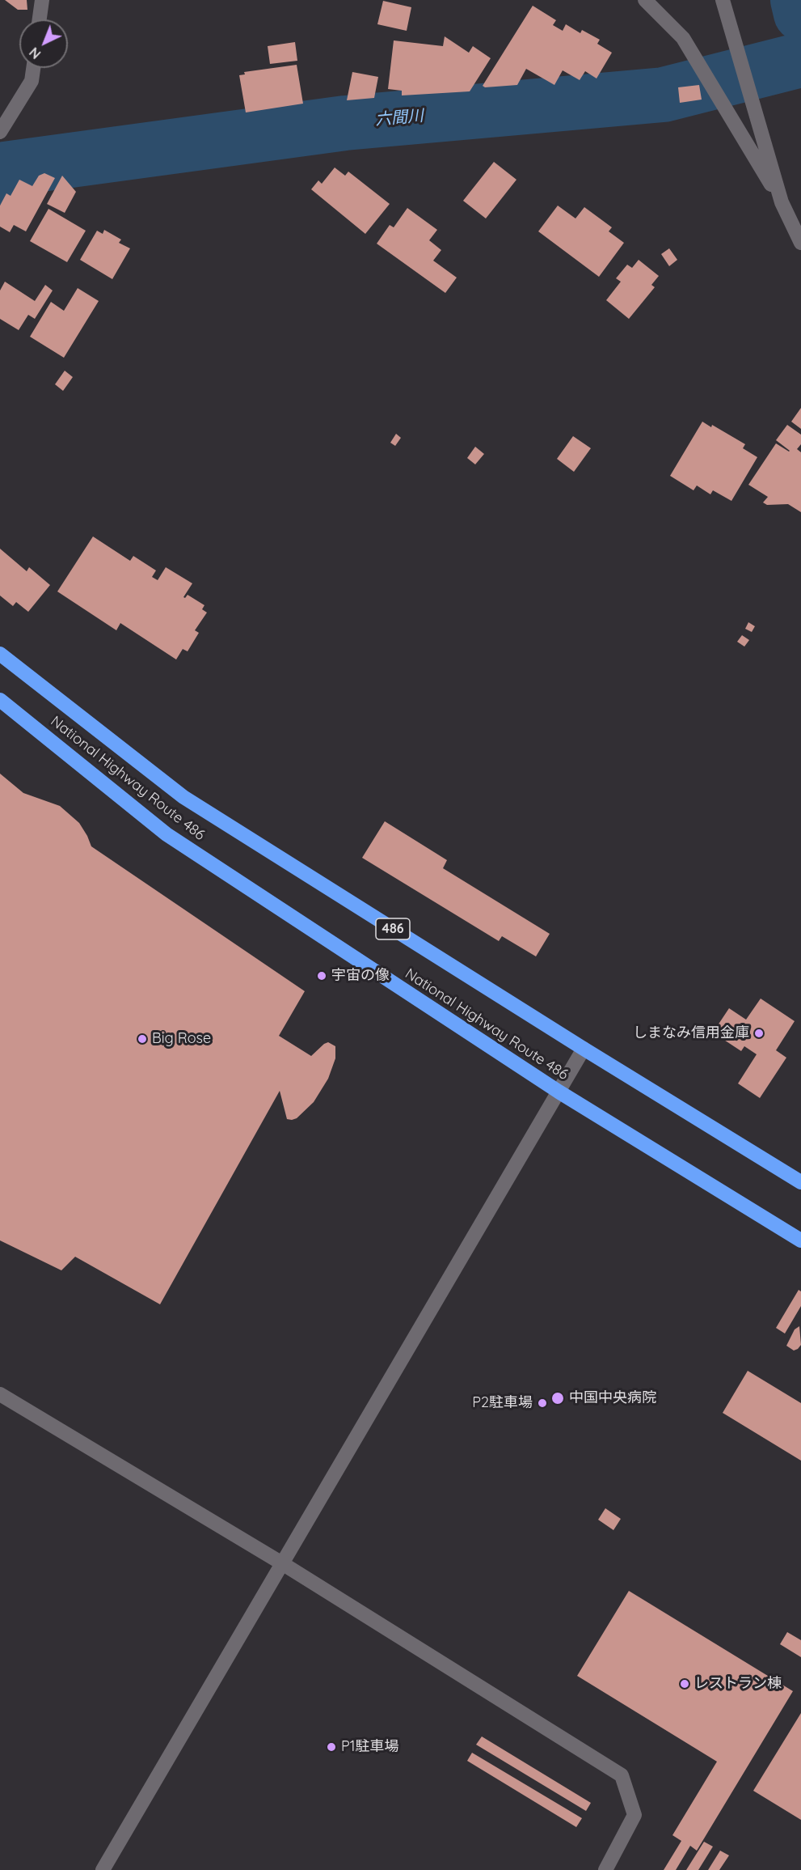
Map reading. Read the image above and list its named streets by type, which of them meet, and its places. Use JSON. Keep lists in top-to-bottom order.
{
  "streets": {
    "highway": ["National Highway Route 486", "486"]
  },
  "water": ["六間川"],
  "places": [
    "宇宙の像",
    "しまなみ信用金庫",
    "Big Rose",
    "中国中央病院",
    "P2駐車場",
    "レストラン棟",
    "P1駐車場"
  ],
  "north": "bottom left"
}
